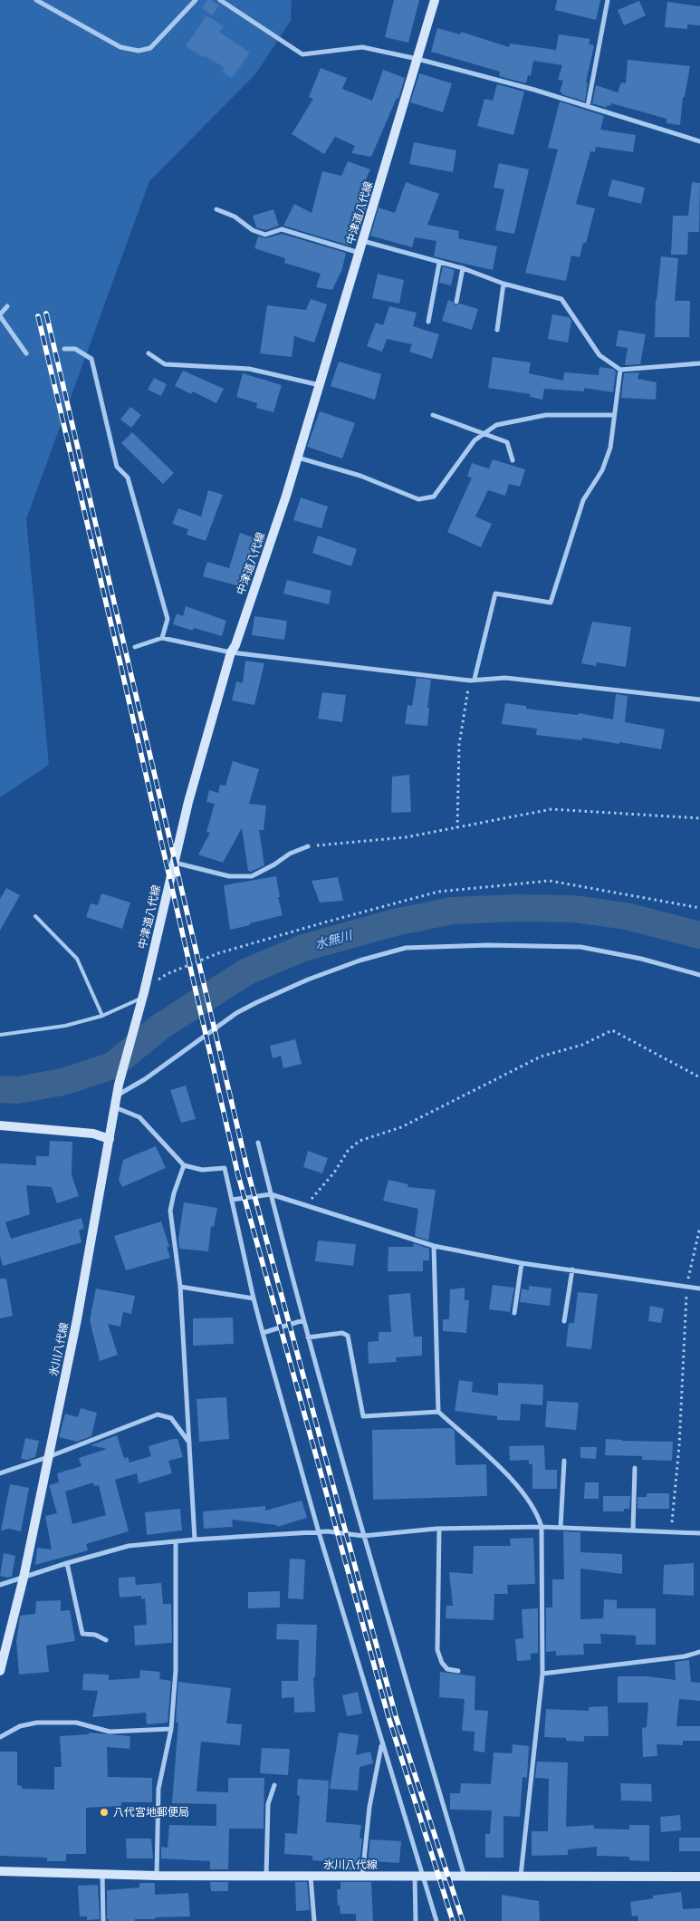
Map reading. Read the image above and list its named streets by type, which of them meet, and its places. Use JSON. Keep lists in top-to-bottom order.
{
  "streets": {
    "main road": ["中津道八代線", "氷川八代線"]
  },
  "crossings": [
    ["中津道八代線", "氷川八代線"]
  ],
  "water": ["水無川"],
  "places": ["八代宮地郵便局"]
}
